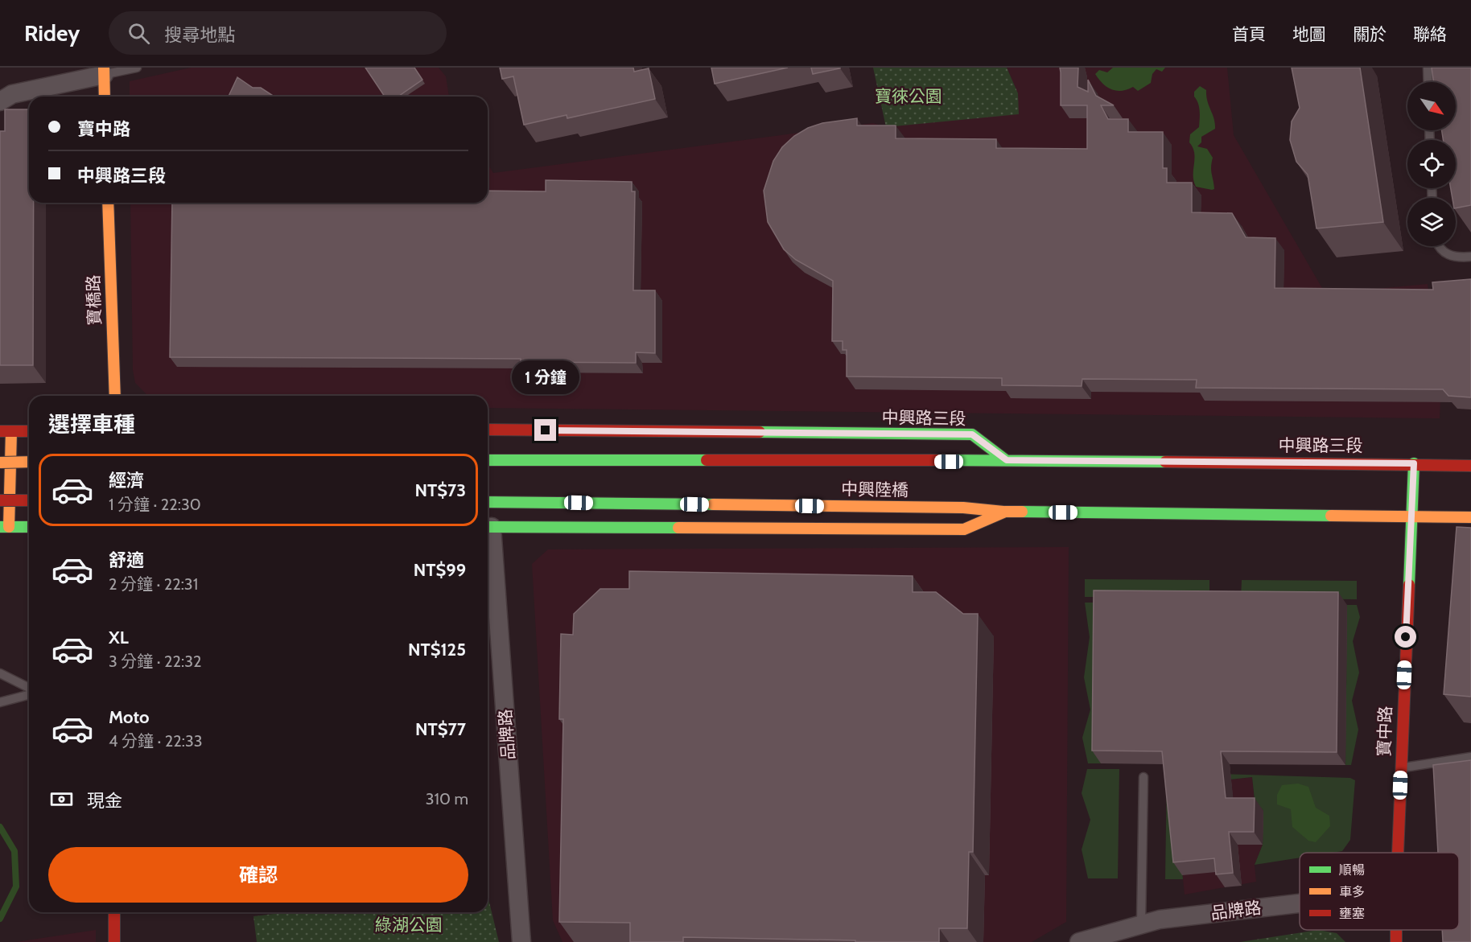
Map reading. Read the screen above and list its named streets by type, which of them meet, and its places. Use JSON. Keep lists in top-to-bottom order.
{
  "streets": {
    "street": [
      "寶橋路",
      "中興路三段",
      "中興陸橋",
      "寶中路",
      "品牌路"
    ]
  },
  "crossings": [
    ["中興路三段", "中興陸橋"],
    ["中興路三段", "寶中路"]
  ],
  "parks": ["寶徠公園", "綠湖公園"],
  "legend": ["順暢", "車多", "壅塞"],
  "north": "bottom right",
  "page": {
    "header": "Ridey",
    "search": "搜尋地點",
    "nav": [
      "首頁",
      "地圖",
      "關於",
      "聯絡"
    ],
    "banner": ["寶中路", "中興路三段"],
    "bubble": "1 分鐘",
    "heading": "選擇車種",
    "list": [
      {
        "name": "經濟",
        "note": "1 分鐘 · 22:30",
        "value": "NT$73"
      },
      {
        "name": "舒適",
        "note": "2 分鐘 · 22:31",
        "value": "NT$99"
      },
      {
        "name": "XL",
        "note": "3 分鐘 · 22:32",
        "value": "NT$125"
      },
      {
        "name": "Moto",
        "note": "4 分鐘 · 22:33",
        "value": "NT$77"
      }
    ],
    "pay": ["現金", "310 m"],
    "buttons": "確認"
  }
}
